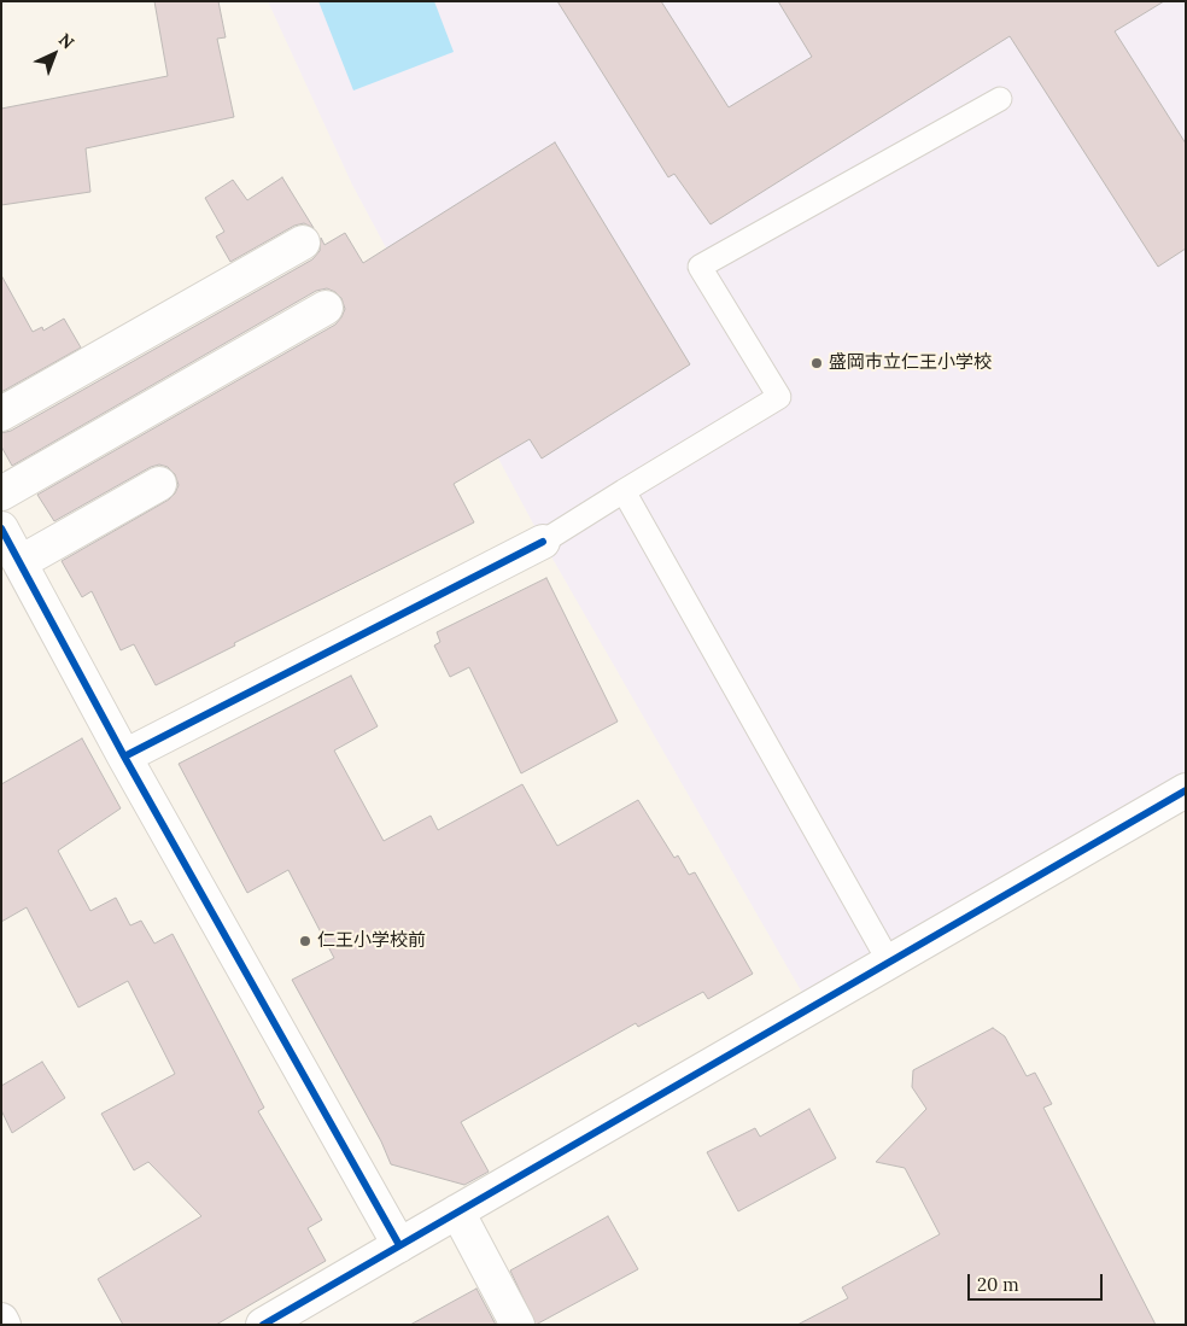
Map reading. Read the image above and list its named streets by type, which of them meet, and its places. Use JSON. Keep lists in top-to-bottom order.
{
  "places": ["盛岡市立仁王小学校", "仁王小学校前"],
  "scale_bar": "20 m",
  "north": "top right"
}
